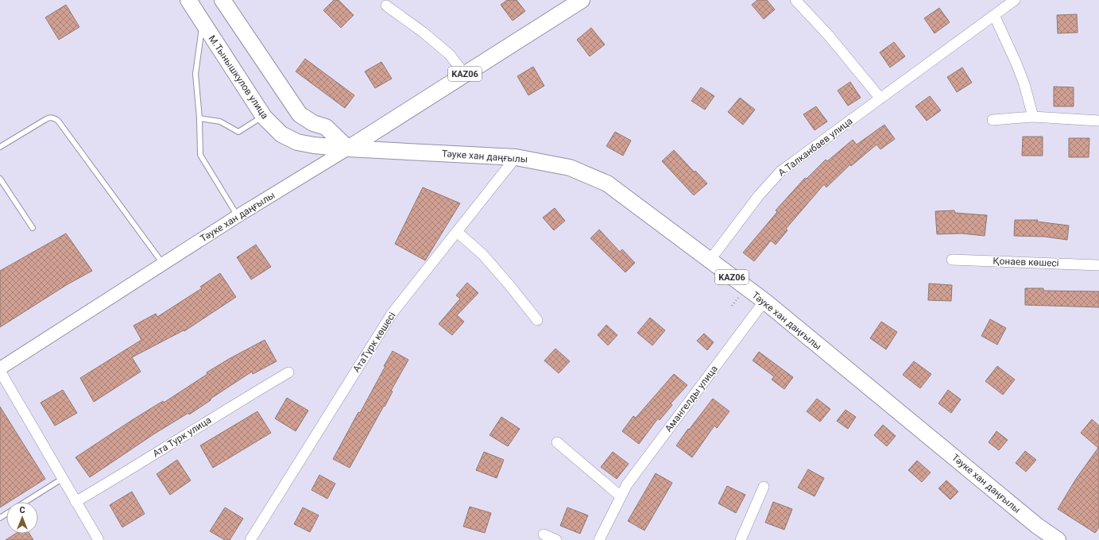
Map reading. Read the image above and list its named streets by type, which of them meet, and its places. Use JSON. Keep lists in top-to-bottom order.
{
  "streets": {
    "main road": ["KАZ06", "М.Тынышкулов улица", "Тәуке хан даңғылы"],
    "street": [
      "А.Талканбаев улица",
      "Қонаев көшесі",
      "АтаТүрк көшесі",
      "Амангелды улица",
      "Ата Турк улица"
    ]
  },
  "crossings": [
    ["KАZ06", "М.Тынышкулов улица"],
    ["KАZ06", "Тәуке хан даңғылы"],
    ["М.Тынышкулов улица", "Тәуке хан даңғылы"],
    ["А.Талканбаев улица", "Тәуке хан даңғылы"],
    ["Тәуке хан даңғылы", "АтаТүрк көшесі"],
    ["Тәуке хан даңғылы", "Амангелды улица"]
  ],
  "north": "top"
}
